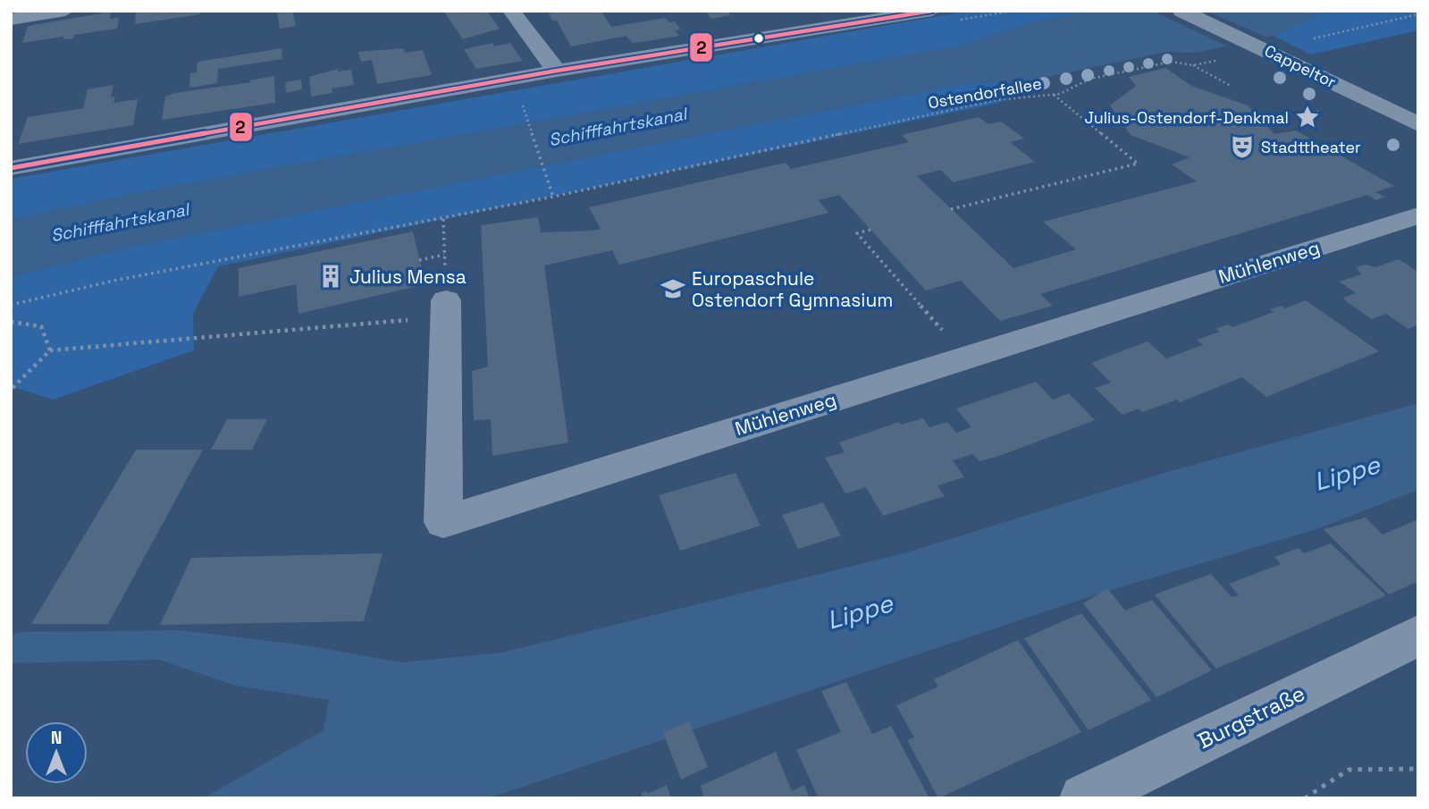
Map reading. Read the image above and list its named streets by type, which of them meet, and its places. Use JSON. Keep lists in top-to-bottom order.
{
  "streets": {
    "street": ["Cappeltor", "Mühlenweg", "Burgstraße"],
    "path": ["Ostendorfallee"]
  },
  "crossings": [
    ["Cappeltor", "Ostendorfallee"]
  ],
  "water": ["Schifffahrtskanal", "Lippe"],
  "places": {
    "place": ["Julius-Ostendorf-Denkmal"],
    "theatre": ["Stadttheater"],
    "building": ["Julius Mensa"],
    "school or university": ["Europaschule Ostendorf Gymnasium"]
  },
  "lines": ["transit line 2"],
  "north": "top"
}
